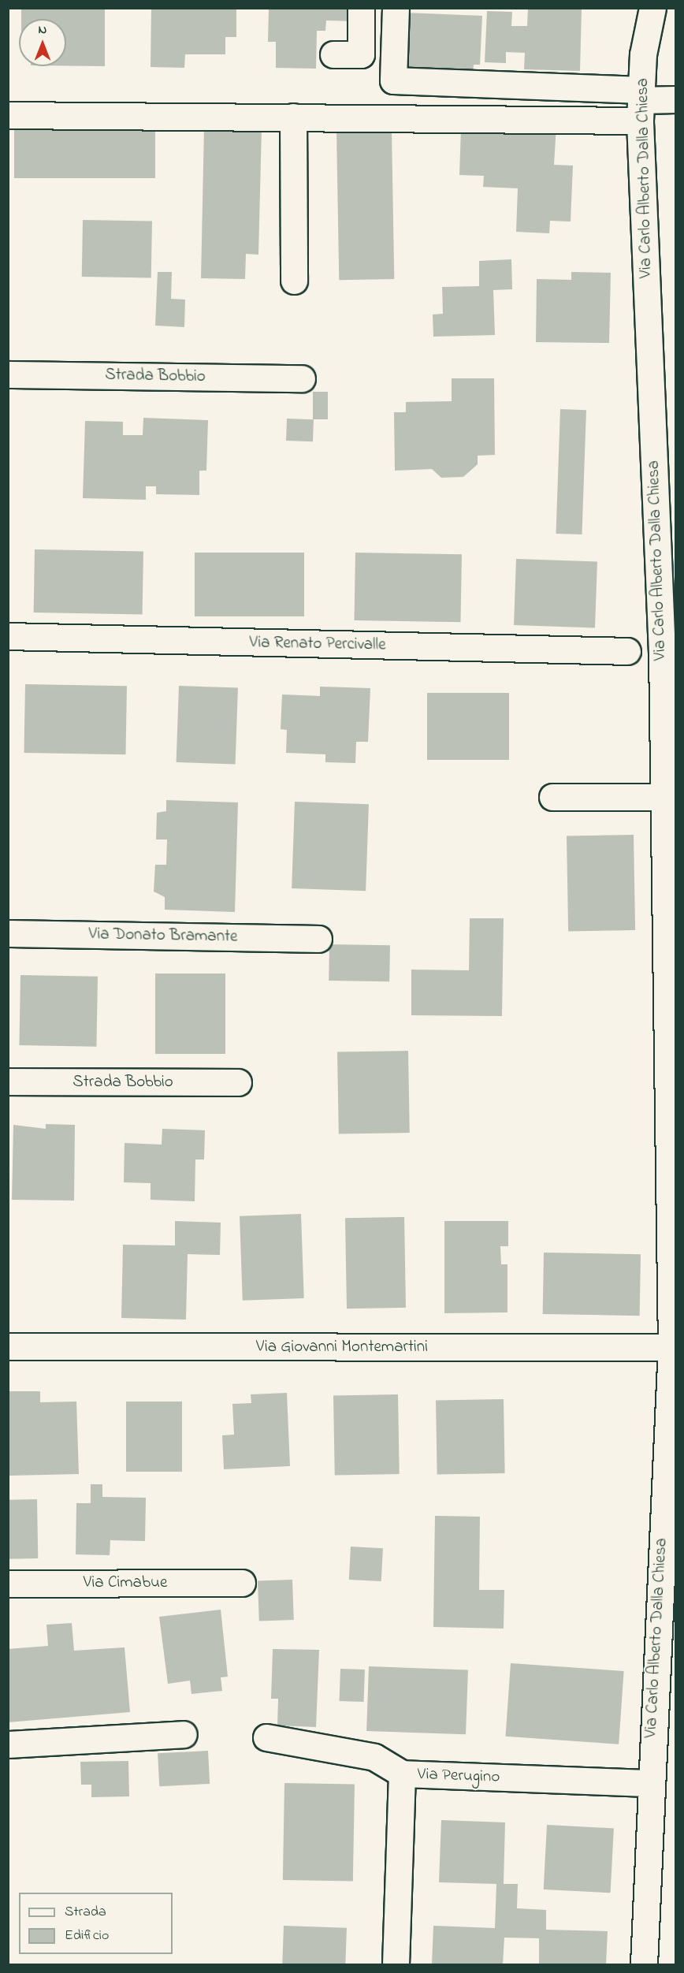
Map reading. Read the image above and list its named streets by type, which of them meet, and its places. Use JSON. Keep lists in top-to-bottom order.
{
  "streets": {
    "street": [
      "Via Carlo Alberto Dalla Chiesa",
      "Strada Bobbio",
      "Via Renato Percivalle",
      "Via Donato Bramante",
      "Via Giovanni Montemartini",
      "Via Cimabue",
      "Via Perugino"
    ]
  },
  "crossings": [
    ["Via Carlo Alberto Dalla Chiesa", "Via Giovanni Montemartini"],
    ["Via Carlo Alberto Dalla Chiesa", "Via Perugino"]
  ],
  "legend": ["Strada", "Edificio"],
  "north": "top"
}
